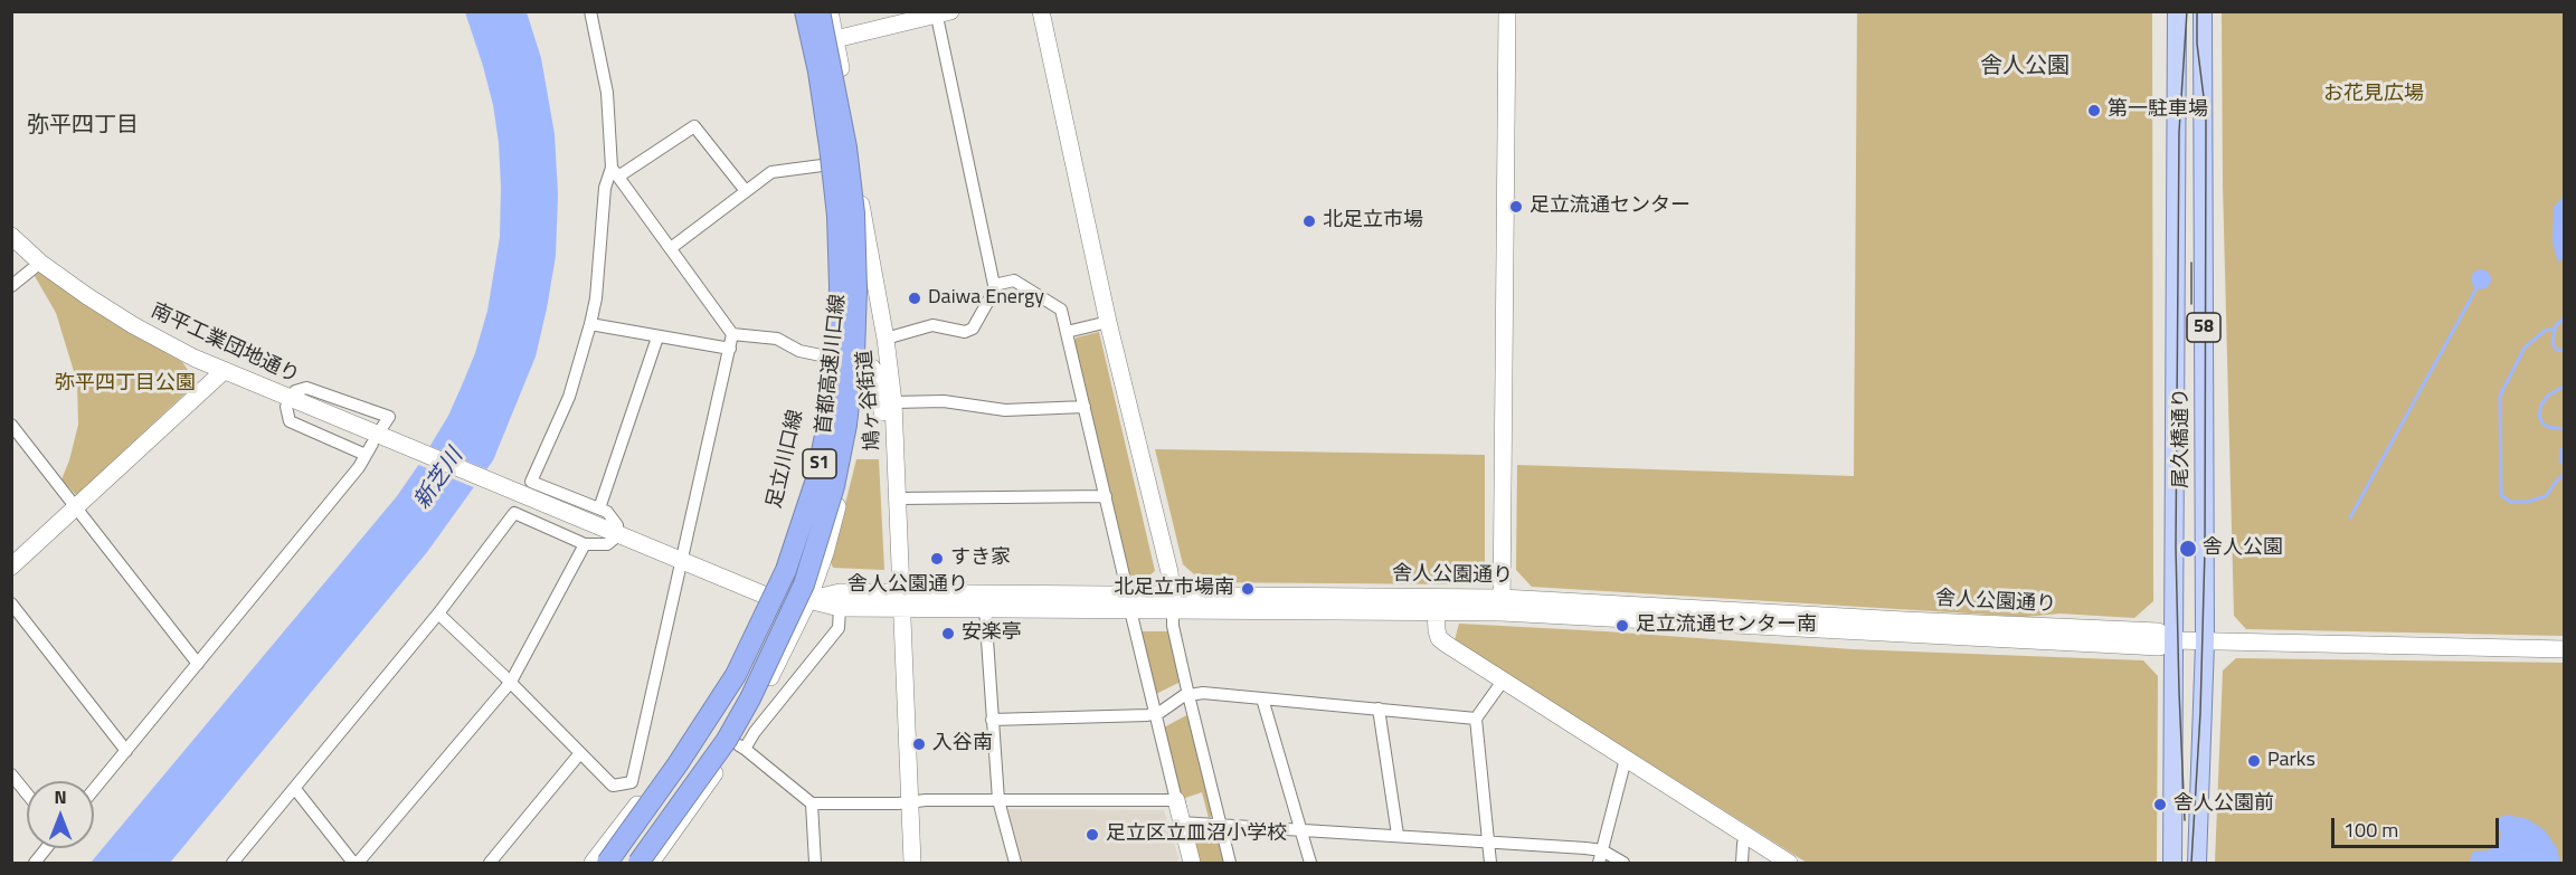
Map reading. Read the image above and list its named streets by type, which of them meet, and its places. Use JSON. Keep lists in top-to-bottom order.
{
  "streets": {
    "highway": ["首都高速川口線", "S1"],
    "main road": ["58", "尾久橋通り"],
    "street": [
      "南平工業団地通り",
      "鳩ヶ谷街道",
      "足立川口線",
      "舎人公園通り"
    ]
  },
  "crossings": [
    ["鳩ヶ谷街道", "足立川口線"],
    ["鳩ヶ谷街道", "舎人公園通り"],
    ["尾久橋通り", "舎人公園通り"]
  ],
  "districts": ["舎人公園", "弥平四丁目"],
  "water": ["新芝川"],
  "parks": ["お花見広場", "弥平四丁目公園"],
  "places": [
    "第一駐車場",
    "足立流通センター",
    "北足立市場",
    "Daiwa Energy",
    "舎人公園",
    "すき家",
    "北足立市場南",
    "足立流通センター南",
    "安楽亭",
    "入谷南",
    "Parks",
    "舎人公園前",
    "足立区立皿沼小学校"
  ],
  "scale_bar": "100 m",
  "north": "top"
}
